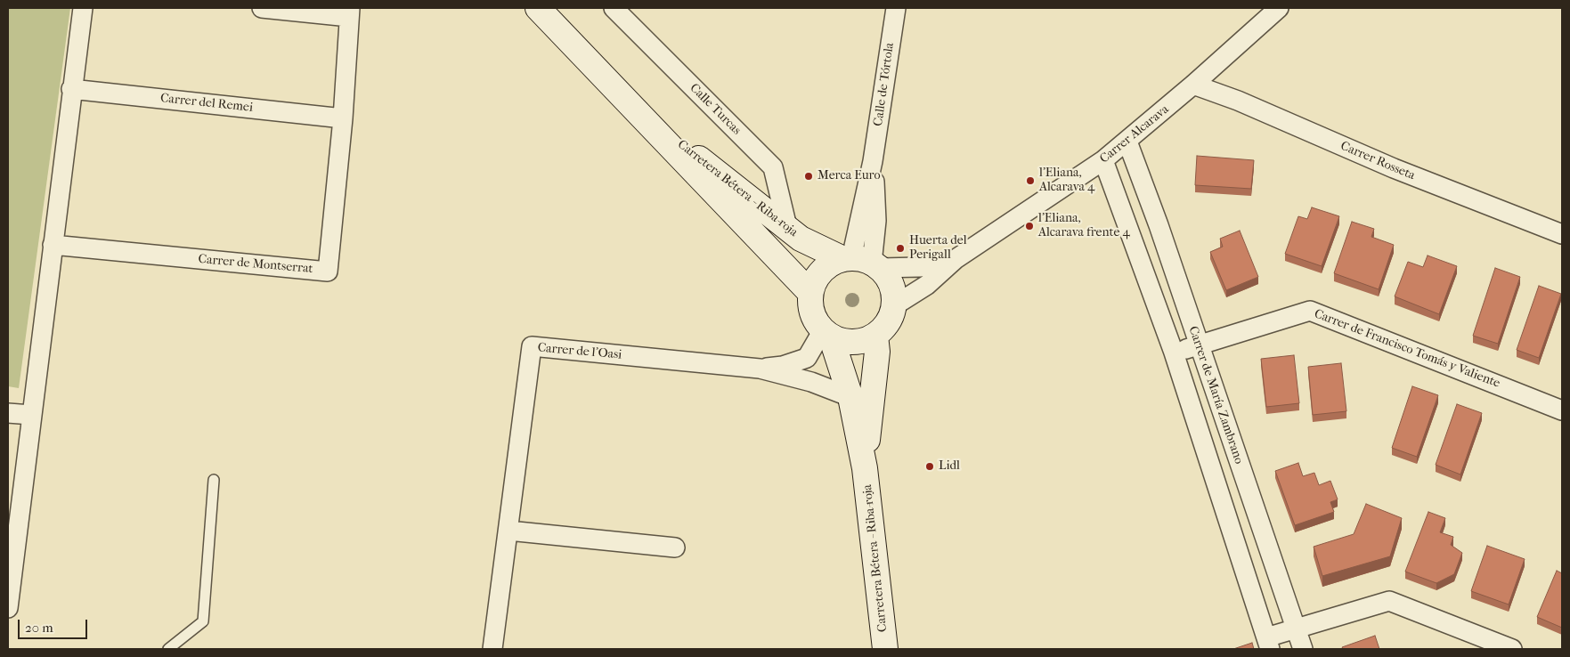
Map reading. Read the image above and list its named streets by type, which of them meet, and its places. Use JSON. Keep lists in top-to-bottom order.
{
  "streets": {
    "main road": ["Carretera Bétera - Riba-roja"],
    "street": [
      "Calle de Tórtola",
      "Carrer del Remei",
      "Calle Turcas",
      "Carrer Alcarava",
      "Carrer Rosseta",
      "Carrer de Montserrat",
      "Carrer de Francisco Tomás y Valiente",
      "Carrer de l'Oasi",
      "Carrer de María Zambrano"
    ]
  },
  "crossings": [
    ["Calle de Tórtola", "Carrer Alcarava"],
    ["Calle de Tórtola", "Carretera Bétera - Riba-roja"],
    ["Calle de Tórtola", "Carrer de l'Oasi"],
    ["Carrer del Remei", "Carrer de Montserrat"],
    ["Calle Turcas", "Carretera Bétera - Riba-roja"],
    ["Carrer Alcarava", "Carrer Rosseta"],
    ["Carrer Alcarava", "Carretera Bétera - Riba-roja"],
    ["Carrer Alcarava", "Carrer de l'Oasi"],
    ["Carrer Alcarava", "Carrer de María Zambrano"],
    ["Carretera Bétera - Riba-roja", "Carrer de l'Oasi"],
    ["Carrer de Francisco Tomás y Valiente", "Carrer de María Zambrano"]
  ],
  "places": [
    "Merca Euro",
    "l'Eliana, Alcarava 4",
    "l'Eliana, Alcarava frente 4",
    "Huerta del Perigall",
    "Lidl"
  ],
  "scale_bar": "20 m"
}
